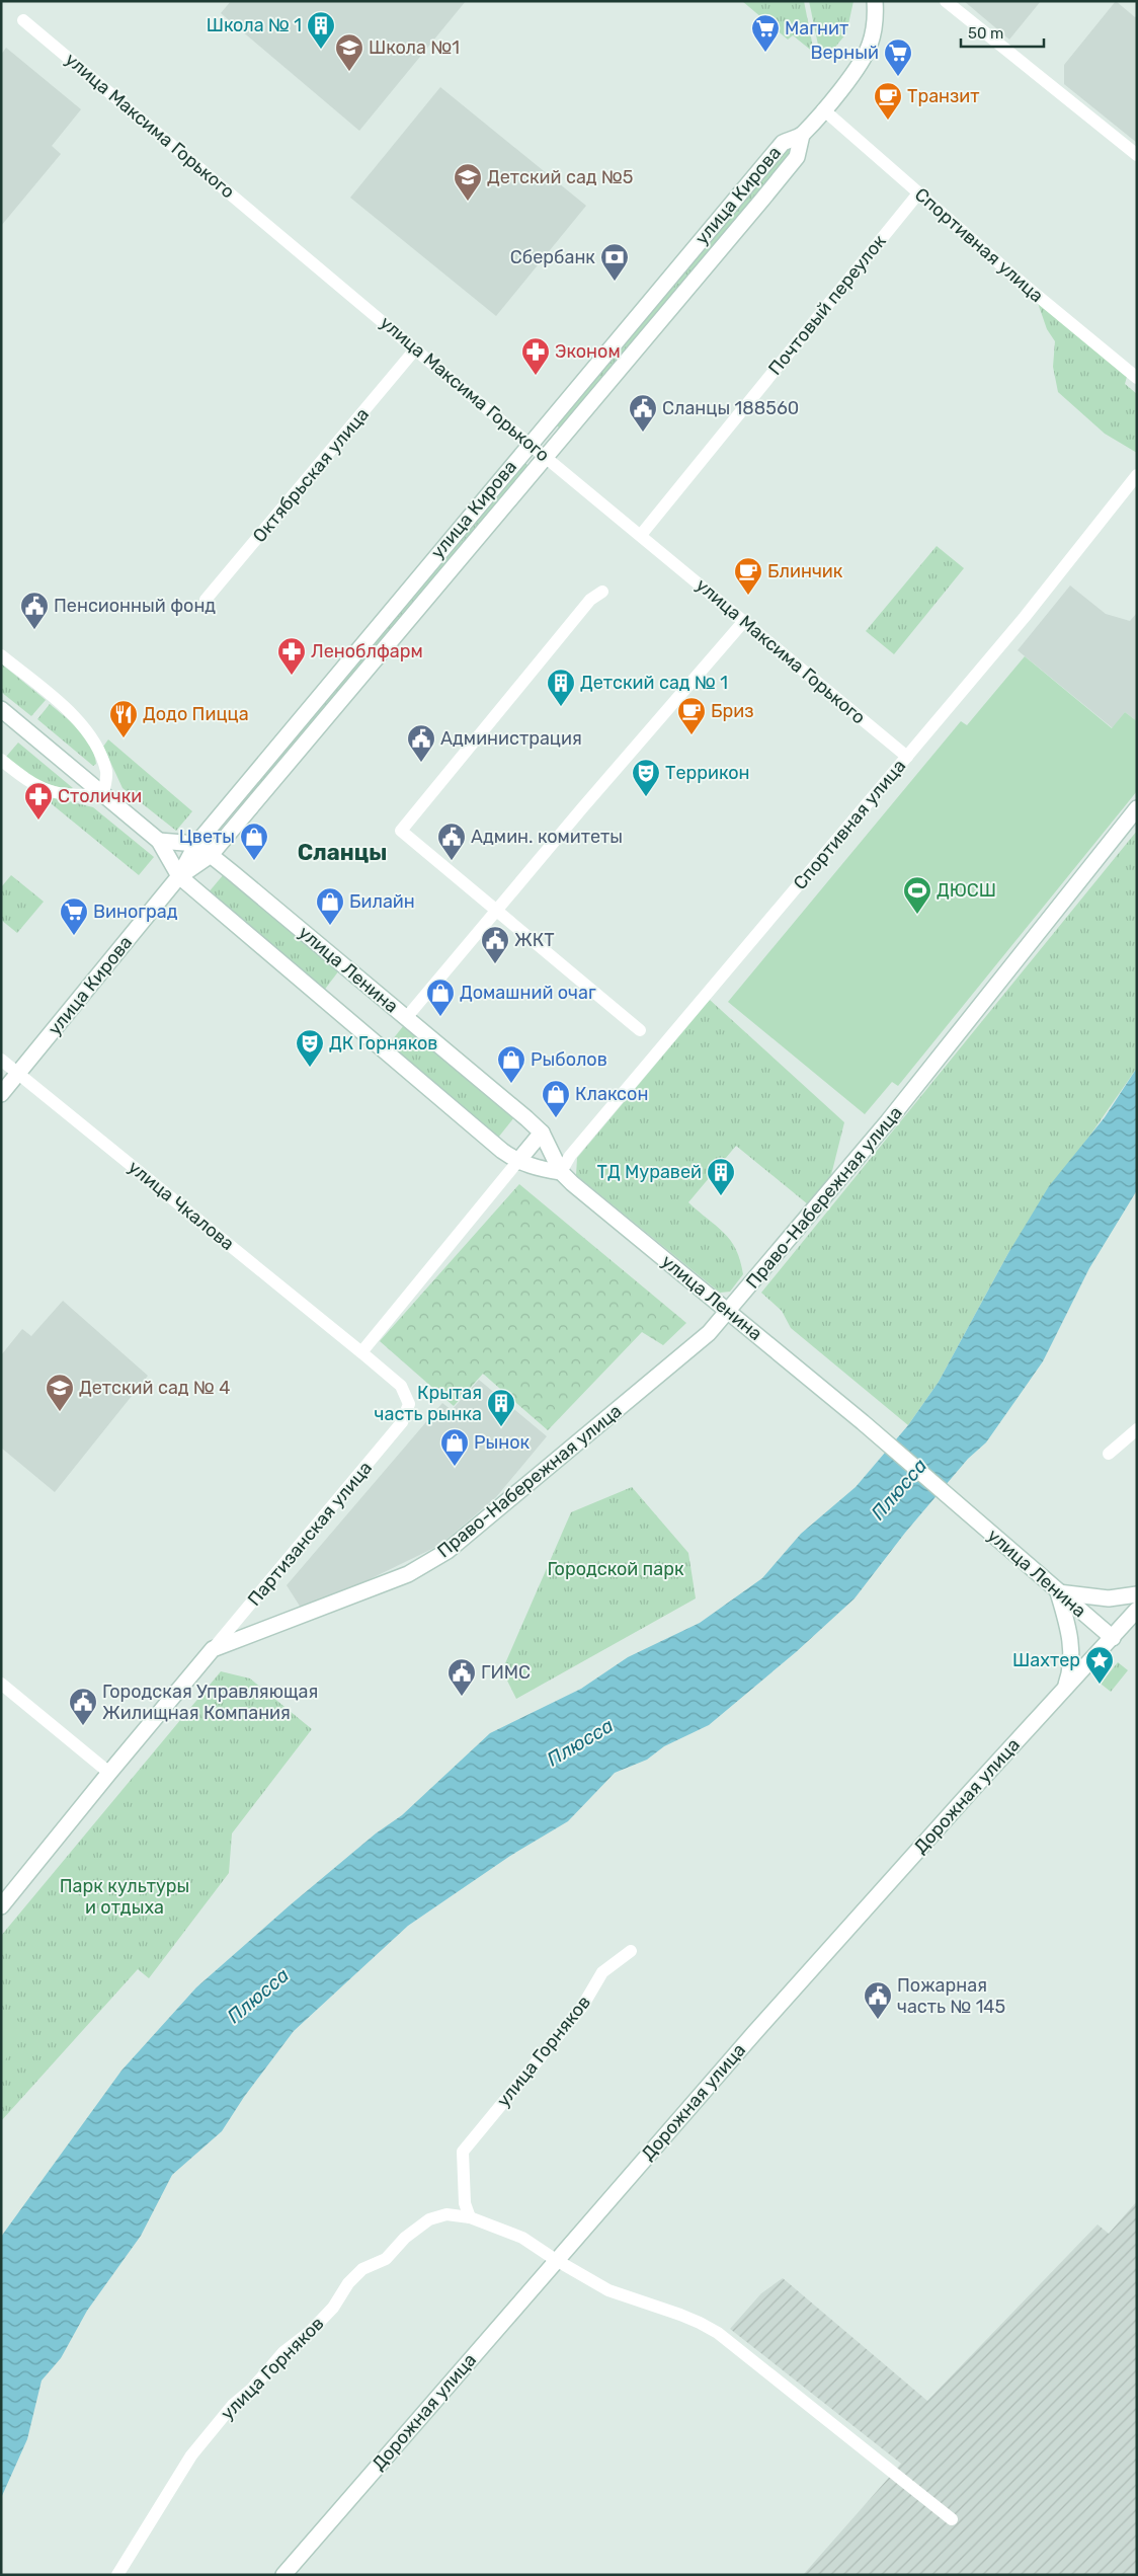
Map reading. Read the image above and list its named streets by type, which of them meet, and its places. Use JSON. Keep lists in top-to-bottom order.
{
  "streets": {
    "main road": [
      "улица Кирова",
      "улица Ленина",
      "Право-Набережная улица",
      "Партизанская улица",
      "Дорожная улица"
    ],
    "street": [
      "улица Максима Горького",
      "Спортивная улица",
      "Почтовый переулок",
      "Октябрьская улица",
      "улица Чкалова",
      "улица Горняков"
    ]
  },
  "crossings": [
    ["улица Максима Горького", "улица Кирова"],
    ["улица Максима Горького", "Спортивная улица"],
    ["улица Максима Горького", "Почтовый переулок"],
    ["улица Максима Горького", "Октябрьская улица"],
    ["улица Кирова", "улица Ленина"],
    ["улица Кирова", "улица Чкалова"],
    ["Спортивная улица", "Почтовый переулок"],
    ["Спортивная улица", "улица Ленина"],
    ["улица Ленина", "Право-Набережная улица"],
    ["улица Ленина", "Дорожная улица"],
    ["Право-Набережная улица", "Партизанская улица"],
    ["улица Чкалова", "Партизанская улица"],
    ["Дорожная улица", "улица Горняков"]
  ],
  "districts": ["Сланцы"],
  "water": ["Плюсса"],
  "parks": ["Городской парк", "Парк культуры и отдыха"],
  "places": {
    "building": [
      "Школа № 1",
      "Детский сад № 1",
      "ТД Муравей",
      "Крытая часть рынка"
    ],
    "supermarket": ["Магнит", "Верный", "Виноград"],
    "school or university": ["Школа №1", "Детский сад №5", "Детский сад № 4"],
    "cafe": ["Транзит", "Блинчик", "Бриз"],
    "bank": ["Сбербанк"],
    "pharmacy": ["Эконом", "Леноблфарм", "Столички"],
    "public building": [
      "Сланцы 188560",
      "Пенсионный фонд",
      "Администрация",
      "Админ. комитеты",
      "ЖКТ",
      "ГИМС",
      "Городская Управляющая Жилищная Компания",
      "Пожарная часть № 145"
    ],
    "restaurant": ["Додо Пицца"],
    "theatre": ["Террикон", "ДК Горняков"],
    "shop": [
      "Цветы",
      "Билайн",
      "Домашний очаг",
      "Рыболов",
      "Клаксон",
      "Рынок"
    ],
    "sports": ["ДЮСШ"],
    "place": ["Шахтер"]
  },
  "scale_bar": "50 m"
}
